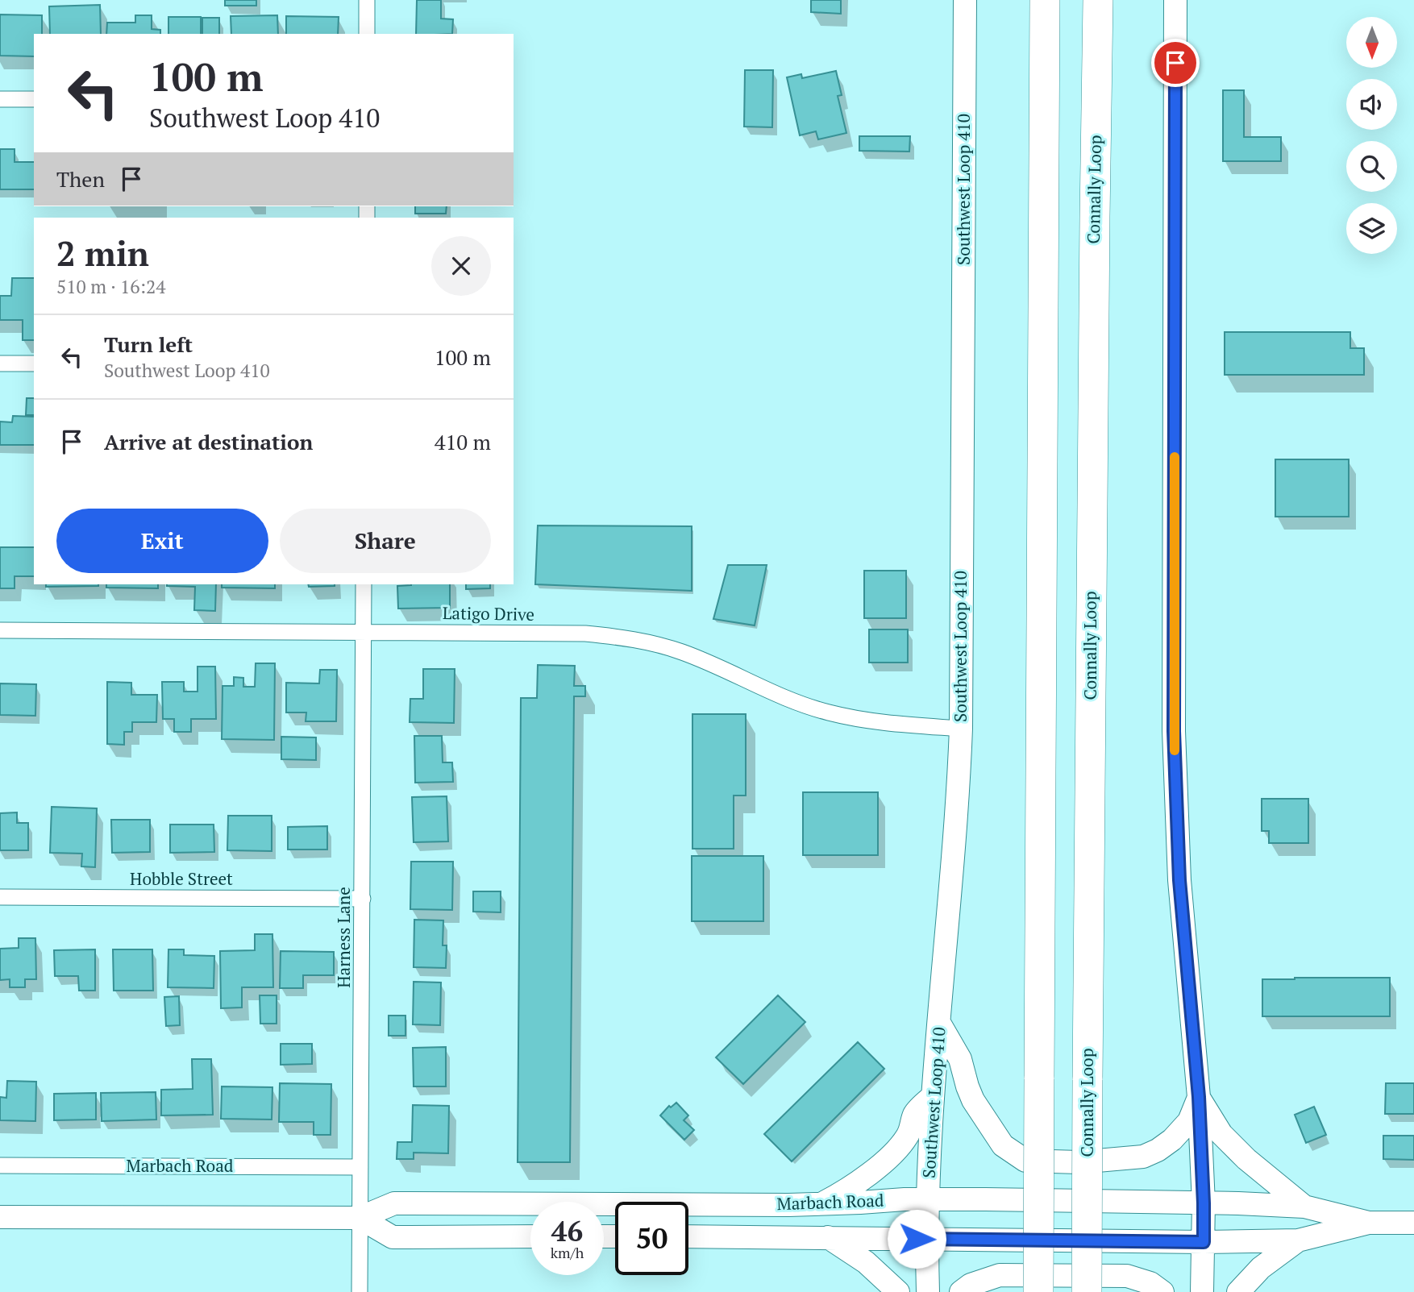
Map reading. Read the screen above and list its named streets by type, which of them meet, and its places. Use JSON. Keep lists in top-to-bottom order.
{
  "streets": {
    "highway": ["Connally Loop"],
    "main road": ["Southwest Loop 410", "Marbach Road"],
    "street": ["Latigo Drive", "Hobble Street", "Harness Lane"]
  },
  "crossings": [
    ["Southwest Loop 410", "Latigo Drive"],
    ["Southwest Loop 410", "Marbach Road"],
    ["Latigo Drive", "Harness Lane"],
    ["Hobble Street", "Harness Lane"],
    ["Harness Lane", "Marbach Road"]
  ],
  "north": "bottom",
  "page": {
    "turn": ["100 m", "Southwest Loop 410"],
    "then": "Then",
    "heading": ["2 min", "510 m · 16:24"],
    "list": [
      {
        "name": "Turn left",
        "note": "Southwest Loop 410",
        "value": "100 m"
      },
      {
        "name": "Arrive at destination",
        "value": "410 m"
      }
    ],
    "buttons": ["Exit", "Share"],
    "speed": "46 km/h",
    "limit": "50"
  }
}
